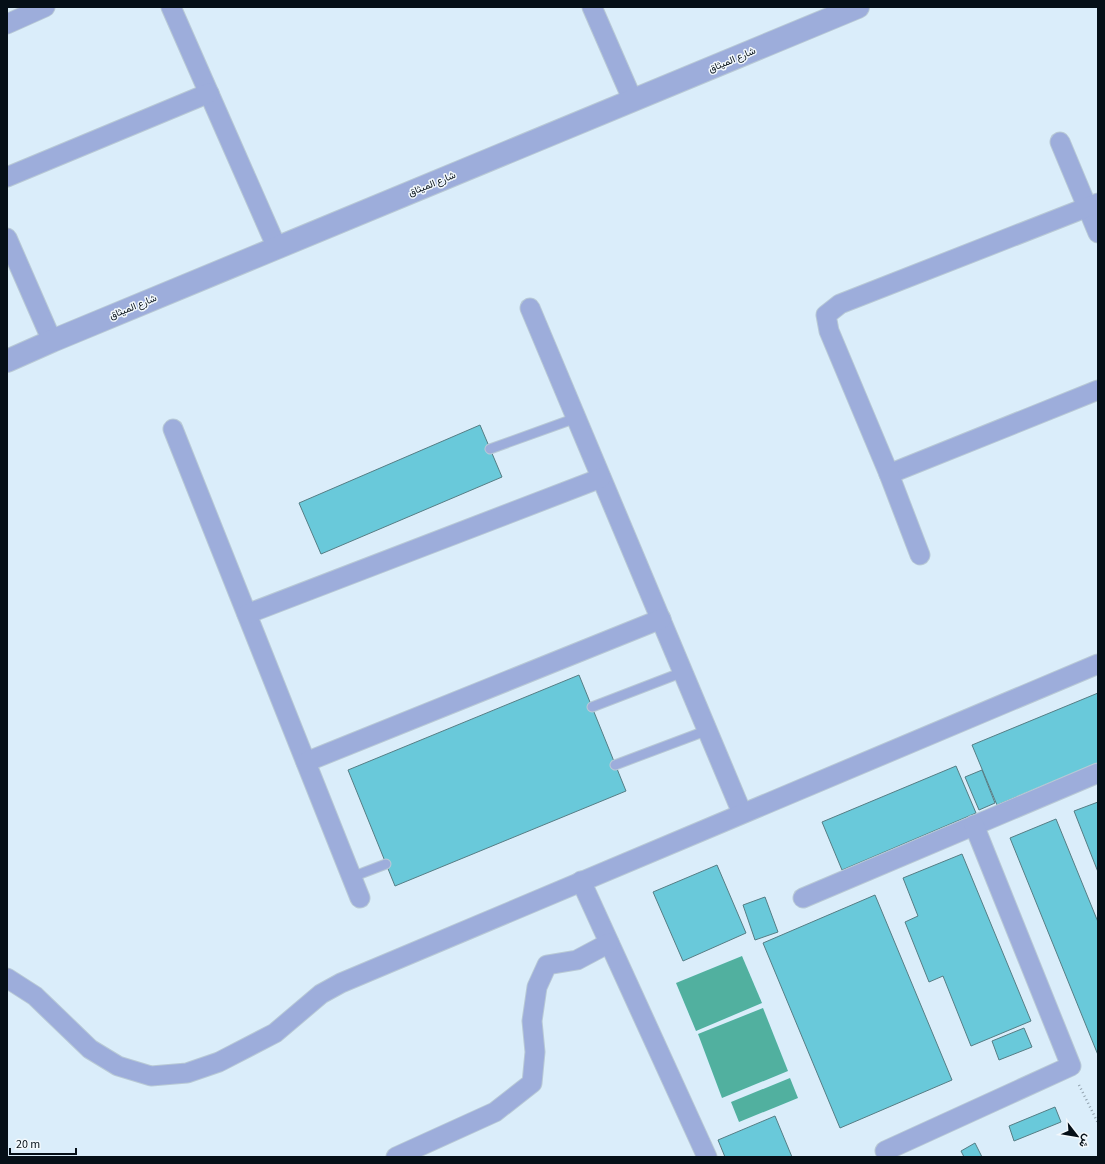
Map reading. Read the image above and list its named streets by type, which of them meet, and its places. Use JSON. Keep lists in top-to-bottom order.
{
  "streets": {
    "street": ["شارع الميثاق"]
  },
  "scale_bar": "20 m",
  "north": "bottom right"
}
